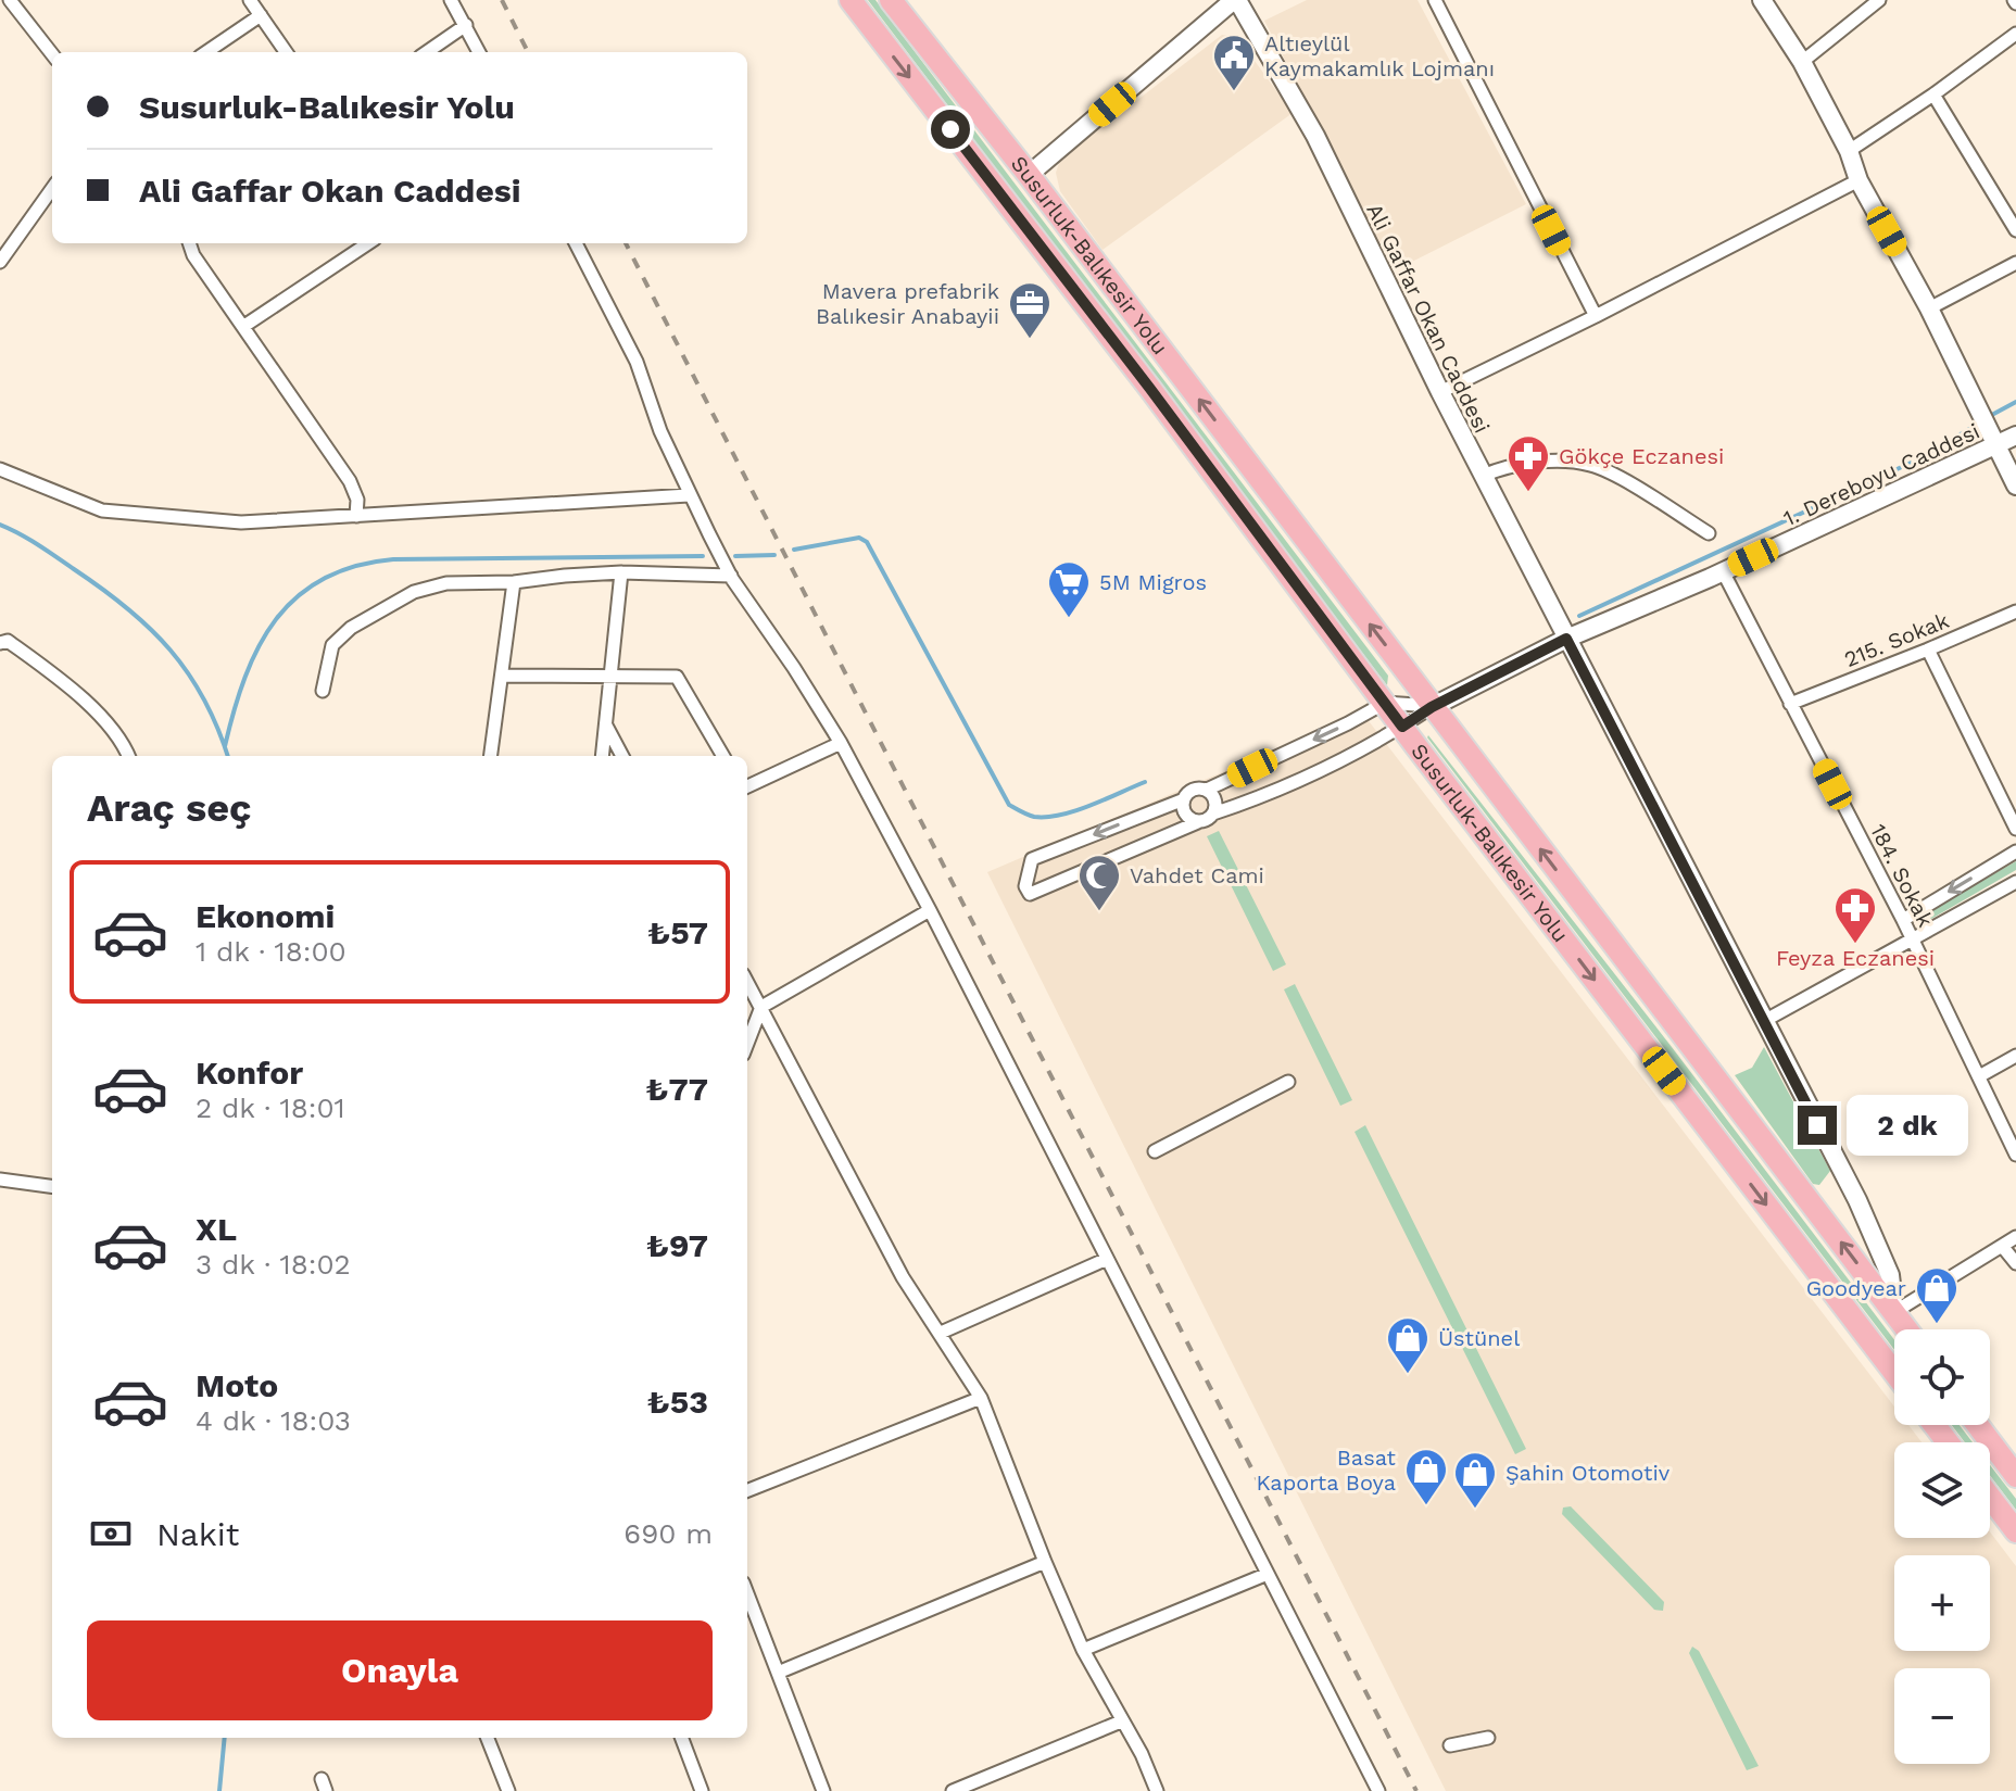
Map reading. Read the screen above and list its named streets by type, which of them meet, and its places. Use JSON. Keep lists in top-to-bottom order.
{
  "streets": {
    "highway": ["Susurluk-Balıkesir Yolu"],
    "main road": ["Ali Gaffar Okan Caddesi", "1. Dereboyu Caddesi"],
    "street": ["215. Sokak", "184. Sokak"]
  },
  "crossings": [
    ["Susurluk-Balıkesir Yolu", "Ali Gaffar Okan Caddesi"],
    ["Susurluk-Balıkesir Yolu", "1. Dereboyu Caddesi"],
    ["Ali Gaffar Okan Caddesi", "1. Dereboyu Caddesi"],
    ["1. Dereboyu Caddesi", "184. Sokak"],
    ["215. Sokak", "184. Sokak"]
  ],
  "places": {
    "public building": ["Altıeylül Kaymakamlık Lojmanı"],
    "office": ["Mavera prefabrik Balıkesir Anabayii"],
    "pharmacy": ["Gökçe Eczanesi", "Feyza Eczanesi"],
    "supermarket": ["5M Migros"],
    "mosque": ["Vahdet Cami"],
    "shop": [
      "Goodyear",
      "Üstünel",
      "Basat Kaporta Boya",
      "Şahin Otomotiv"
    ]
  },
  "page": {
    "banner": ["Susurluk-Balıkesir Yolu", "Ali Gaffar Okan Caddesi"],
    "heading": "Araç seç",
    "list": [
      {
        "name": "Ekonomi",
        "note": "1 dk · 18:00",
        "value": "₺57"
      },
      {
        "name": "Konfor",
        "note": "2 dk · 18:01",
        "value": "₺77"
      },
      {
        "name": "XL",
        "note": "3 dk · 18:02",
        "value": "₺97"
      },
      {
        "name": "Moto",
        "note": "4 dk · 18:03",
        "value": "₺53"
      }
    ],
    "bubble": "2 dk",
    "map_buttons": ["+", "−"],
    "pay": ["Nakit", "690 m"],
    "buttons": "Onayla"
  }
}
